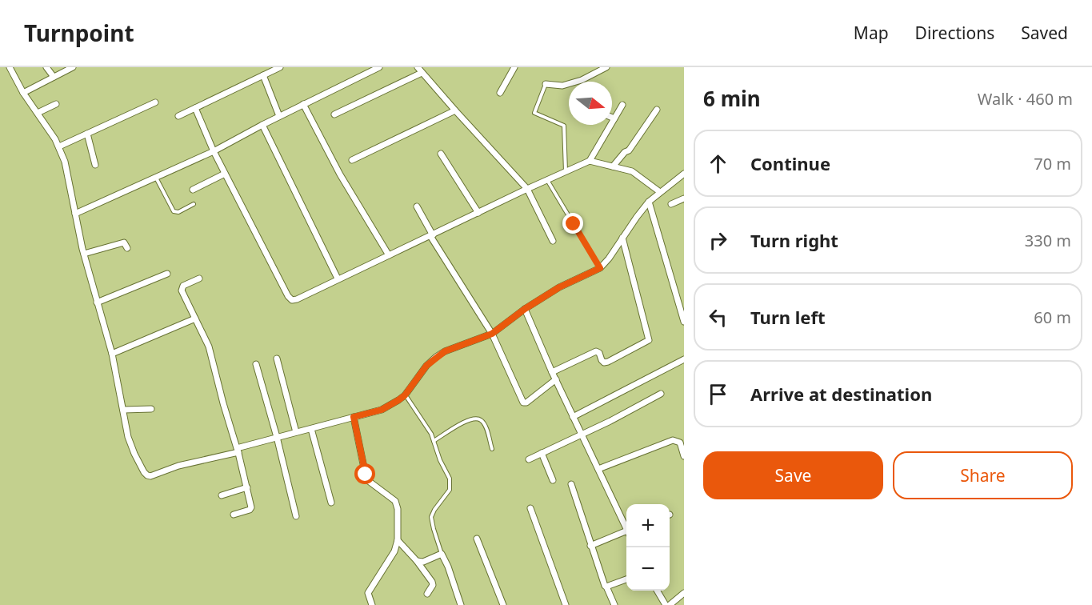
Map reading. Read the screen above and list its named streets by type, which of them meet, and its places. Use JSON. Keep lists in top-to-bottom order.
{
  "north": "right",
  "page": {
    "header": "Turnpoint",
    "nav": ["Map", "Directions", "Saved"],
    "heading": ["6 min", "Walk · 460 m"],
    "list": [
      ["Continue", "70 m"],
      ["Turn right", "330 m"],
      ["Turn left", "60 m"],
      "Arrive at destination"
    ],
    "buttons": ["Save", "Share"],
    "map_buttons": ["+", "−"]
  }
}
